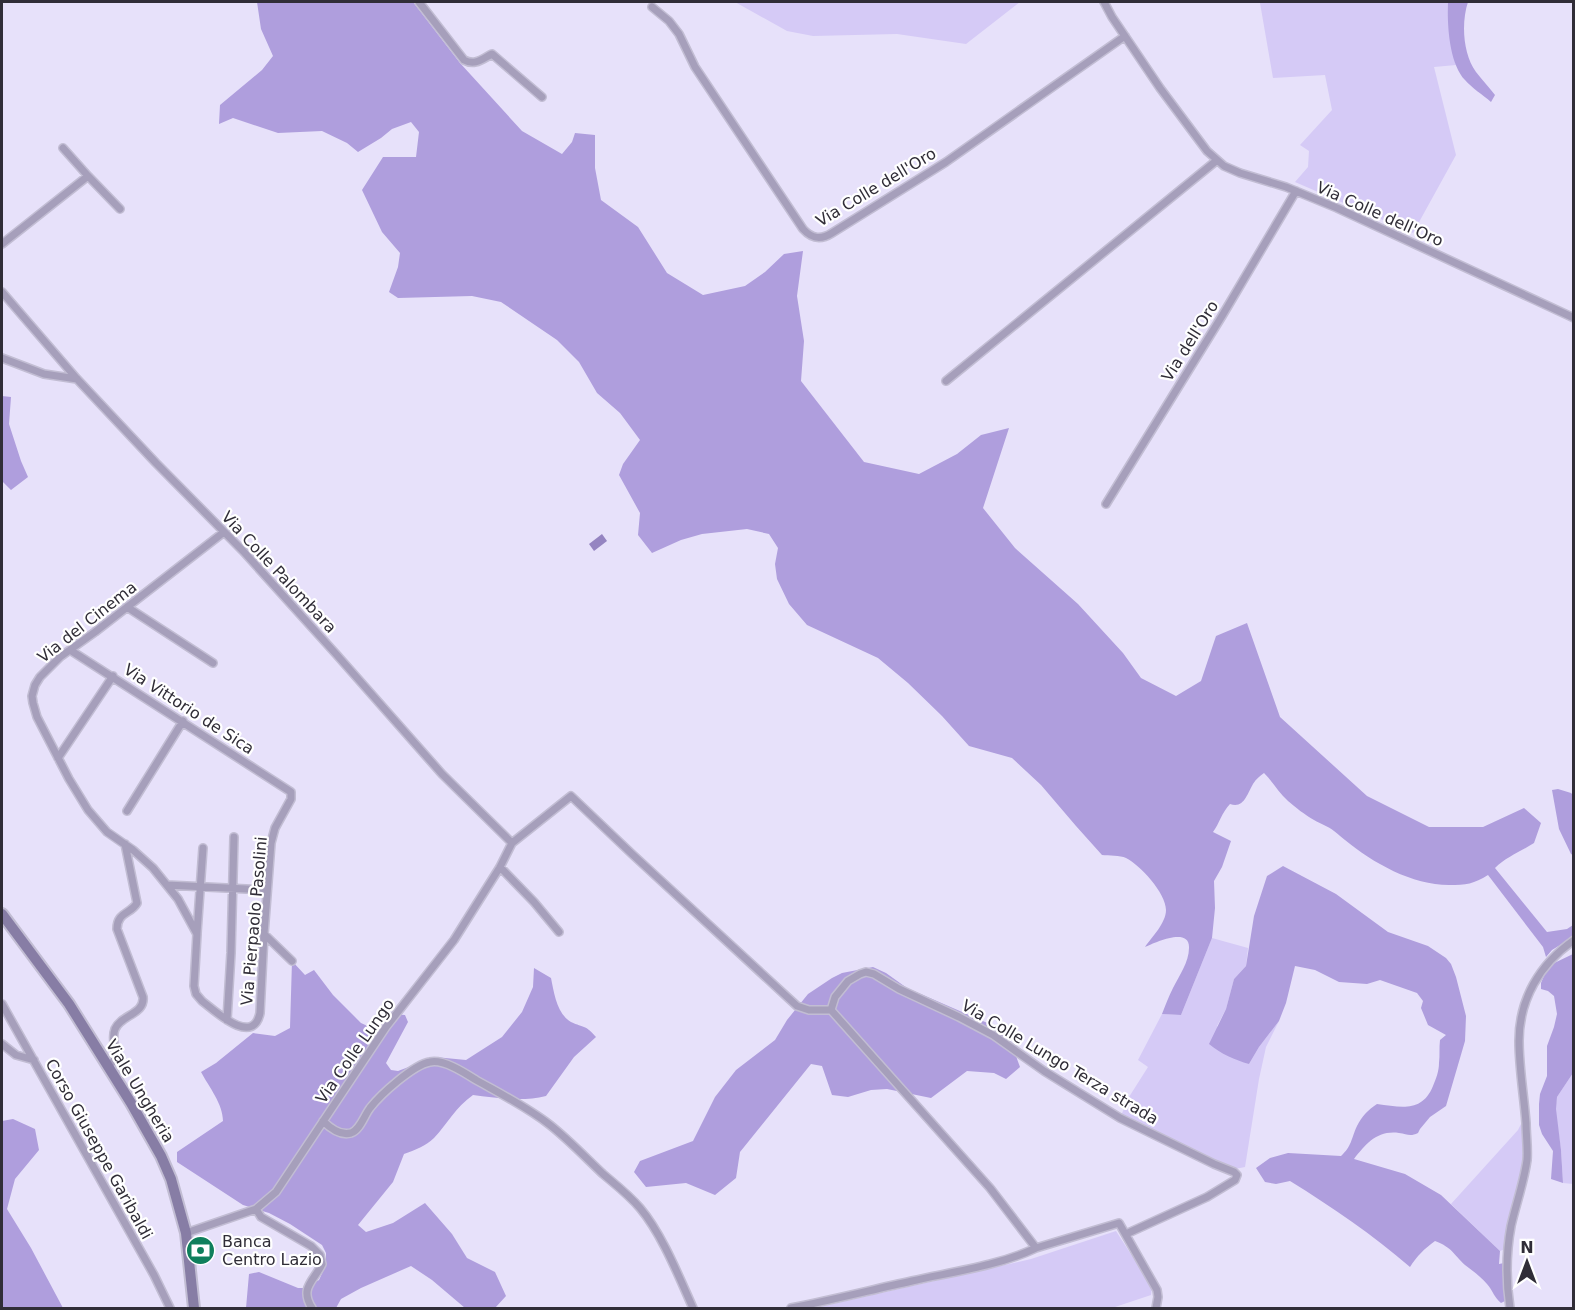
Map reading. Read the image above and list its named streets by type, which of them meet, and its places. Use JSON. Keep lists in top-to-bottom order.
{
  "streets": {
    "main road": ["Viale Ungheria"],
    "street": [
      "Via Colle dell'Oro",
      "Via dell'Oro",
      "Via Colle Palombara",
      "Via del Cinema",
      "Via Vittorio de Sica",
      "Via Pierpaolo Pasolini",
      "Via Colle Lungo",
      "Via Colle Lungo Terza strada",
      "Corso Giuseppe Garibaldi"
    ]
  },
  "crossings": [
    ["Via Colle dell'Oro", "Via dell'Oro"],
    ["Via Colle Palombara", "Via del Cinema"],
    ["Via Colle Palombara", "Via Colle Lungo"],
    ["Via del Cinema", "Via Vittorio de Sica"],
    ["Via Vittorio de Sica", "Via Pierpaolo Pasolini"],
    ["Via Colle Lungo", "Viale Ungheria"]
  ],
  "places": {
    "bank": ["Banca Centro Lazio"]
  },
  "north": "top"
}
